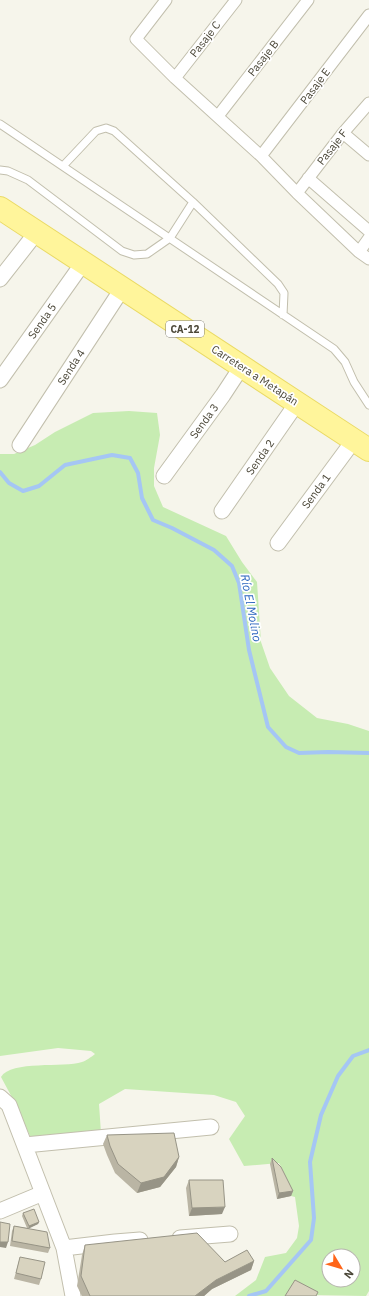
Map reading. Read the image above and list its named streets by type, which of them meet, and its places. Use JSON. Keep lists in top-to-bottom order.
{
  "streets": {
    "main road": ["CA-12", "Carretera a Metapán"],
    "street": [
      "Pasaje C",
      "Pasaje B",
      "Pasaje E",
      "Pasaje F",
      "Senda 5",
      "Senda 4",
      "Senda 3",
      "Senda 2",
      "Senda 1"
    ]
  },
  "crossings": [
    ["Senda 5", "Carretera a Metapán"],
    ["Senda 4", "Carretera a Metapán"],
    ["Carretera a Metapán", "Senda 3"],
    ["Carretera a Metapán", "Senda 2"],
    ["Carretera a Metapán", "Senda 1"]
  ],
  "water": ["Río El Molino"],
  "north": "bottom right"
}
